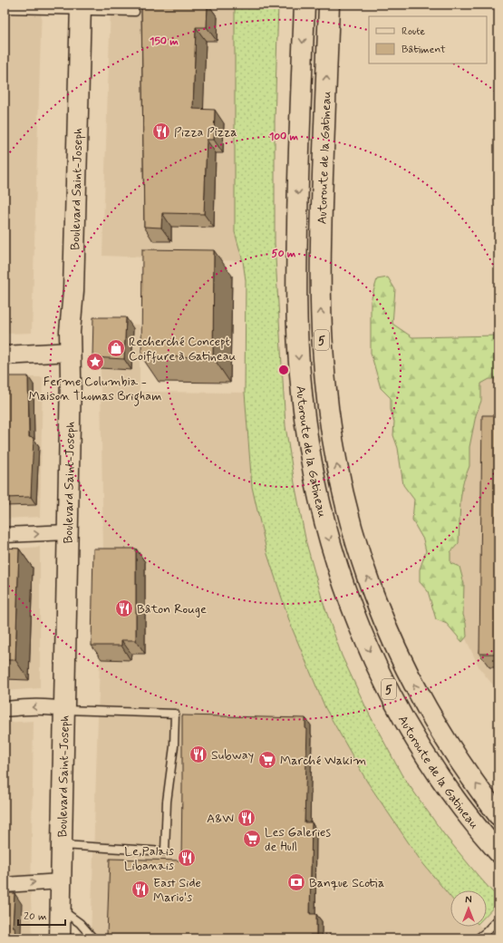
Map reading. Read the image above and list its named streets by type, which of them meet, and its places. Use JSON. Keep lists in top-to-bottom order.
{
  "streets": {
    "main road": ["Autoroute de la Gatineau", "Boulevard Saint-Joseph", "5"]
  },
  "places": {
    "restaurant": [
      "Pizza Pizza",
      "Bâton Rouge",
      "Subway",
      "A&W",
      "Le Palais Libanais",
      "East Side Mario's"
    ],
    "shop": ["Recherché Concept Coiffure à Gatineau"],
    "place": ["Ferme Columbia - Maison Thomas Brigham"],
    "supermarket": ["Marché Wakim", "Les Galeries de Hull"],
    "bank": ["Banque Scotia"]
  },
  "legend": ["Route", "Bâtiment"],
  "scale_bar": "20 m",
  "north": "top",
  "rings": ["150 m", "100 m", "50 m"]
}
